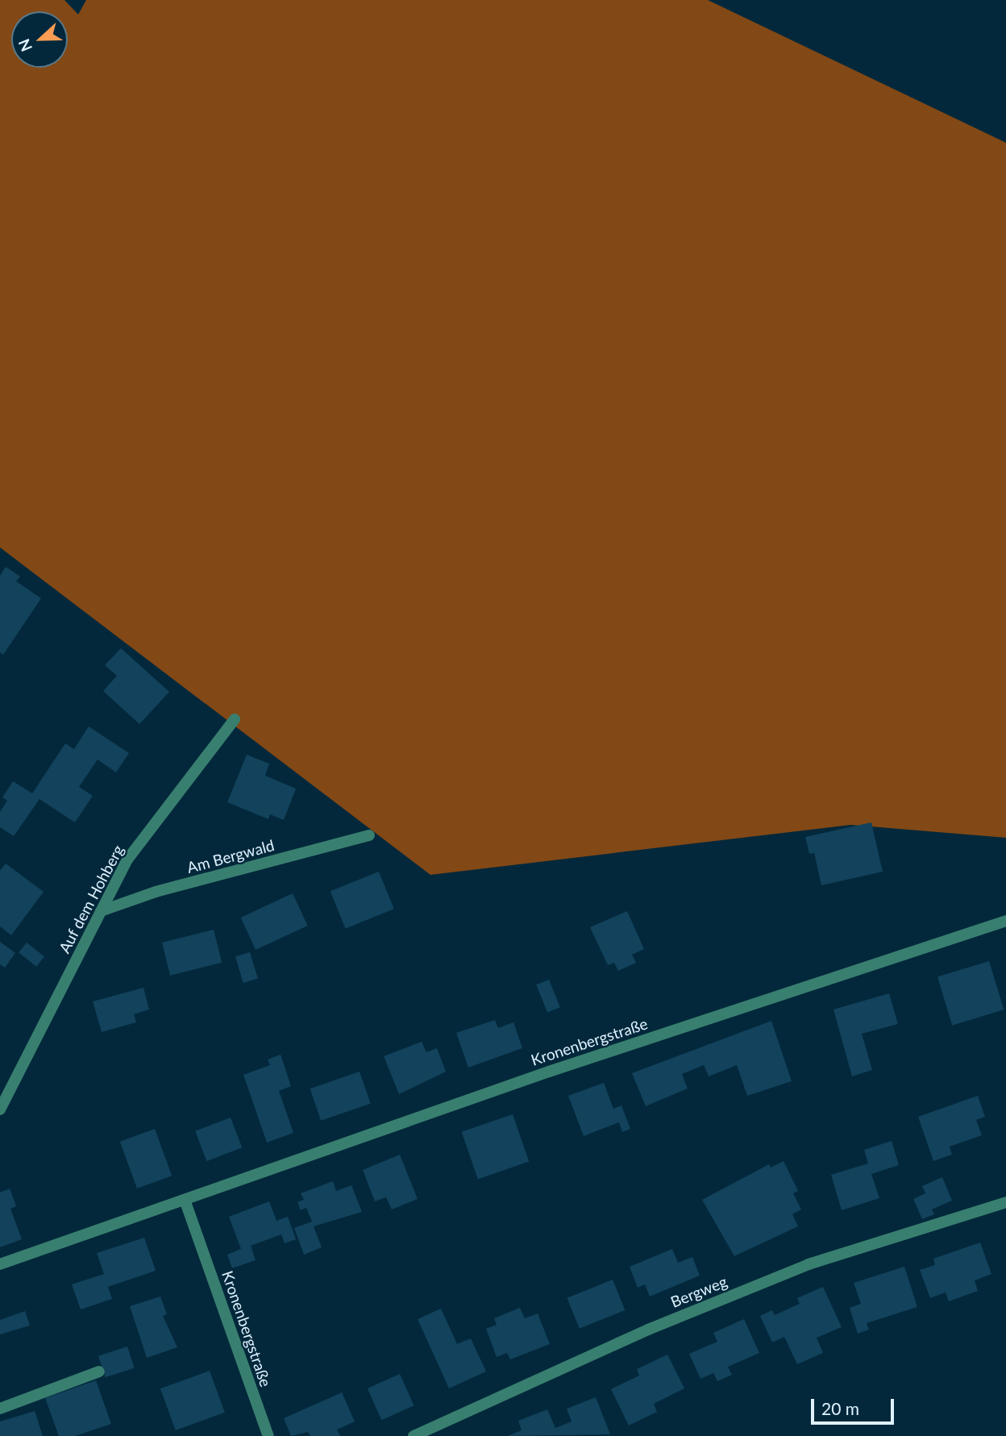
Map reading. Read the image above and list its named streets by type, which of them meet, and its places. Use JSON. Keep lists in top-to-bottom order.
{
  "streets": {
    "street": [
      "Am Bergwald",
      "Auf dem Hohberg",
      "Kronenbergstraße",
      "Bergweg"
    ]
  },
  "crossings": [
    ["Am Bergwald", "Auf dem Hohberg"]
  ],
  "scale_bar": "20 m",
  "north": "left"
}
